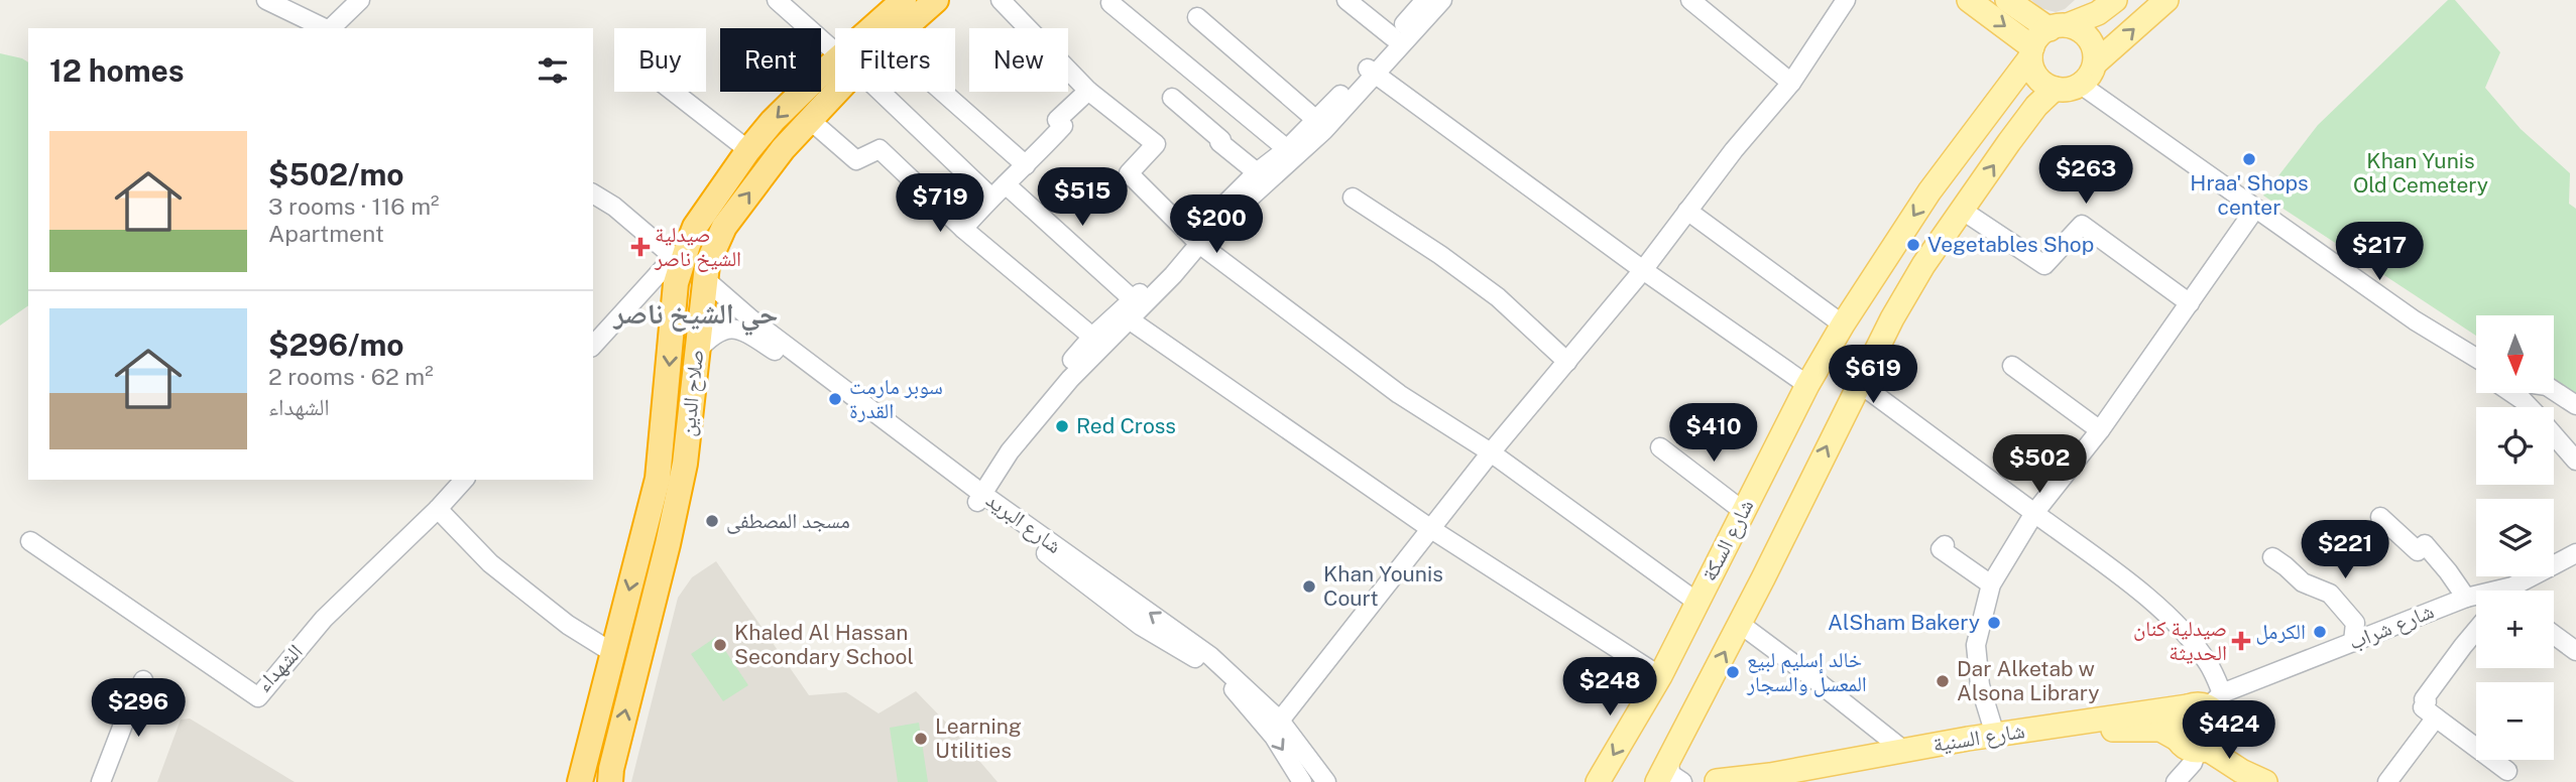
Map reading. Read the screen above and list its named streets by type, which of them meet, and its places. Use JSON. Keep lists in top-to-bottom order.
{
  "streets": {
    "highway": ["صلاح الدين"],
    "main road": ["شارع السكة", "شارع السنية"],
    "street": ["شارع البريد", "شارع شراب", "الشهداء"]
  },
  "crossings": [
    ["صلاح الدين", "شارع البريد"],
    ["شارع شراب", "شارع السنية"]
  ],
  "districts": ["حي الشيخ ناصر"],
  "parks": ["Khan Yunis Old Cemetery"],
  "places": {
    "other": [
      "Hraa' Shops center",
      "Vegetables Shop",
      "سوبر مارمت القدرة",
      "Red Cross",
      "مسجد المصطفى",
      "Khan Younis Court",
      "AlSham Bakery",
      "الكرمل",
      "Khaled Al Hassan Secondary School",
      "خالد إسليم لبيع المعسل والسجار",
      "Dar Alketab w Alsona Library",
      "Learning Utilities"
    ],
    "health": ["صيدلية الشيخ ناصر", "صيدلية كنان الحديثة"]
  },
  "north": "bottom",
  "page": {
    "chip": [
      "Buy",
      "Rent",
      "Filters",
      "New"
    ],
    "heading": "12 homes",
    "list": [
      {
        "name": "$502/mo",
        "note": "3 rooms · 116 m² · Apartment"
      },
      {
        "name": "$296/mo",
        "note": "2 rooms · 62 m² · الشهداء"
      }
    ],
    "price": [
      "$263",
      "$515",
      "$719",
      "$200",
      "$217",
      "$619",
      "$410",
      "$502",
      "$221",
      "$248",
      "$296",
      "$424"
    ],
    "map_buttons": ["+", "−"]
  }
}
